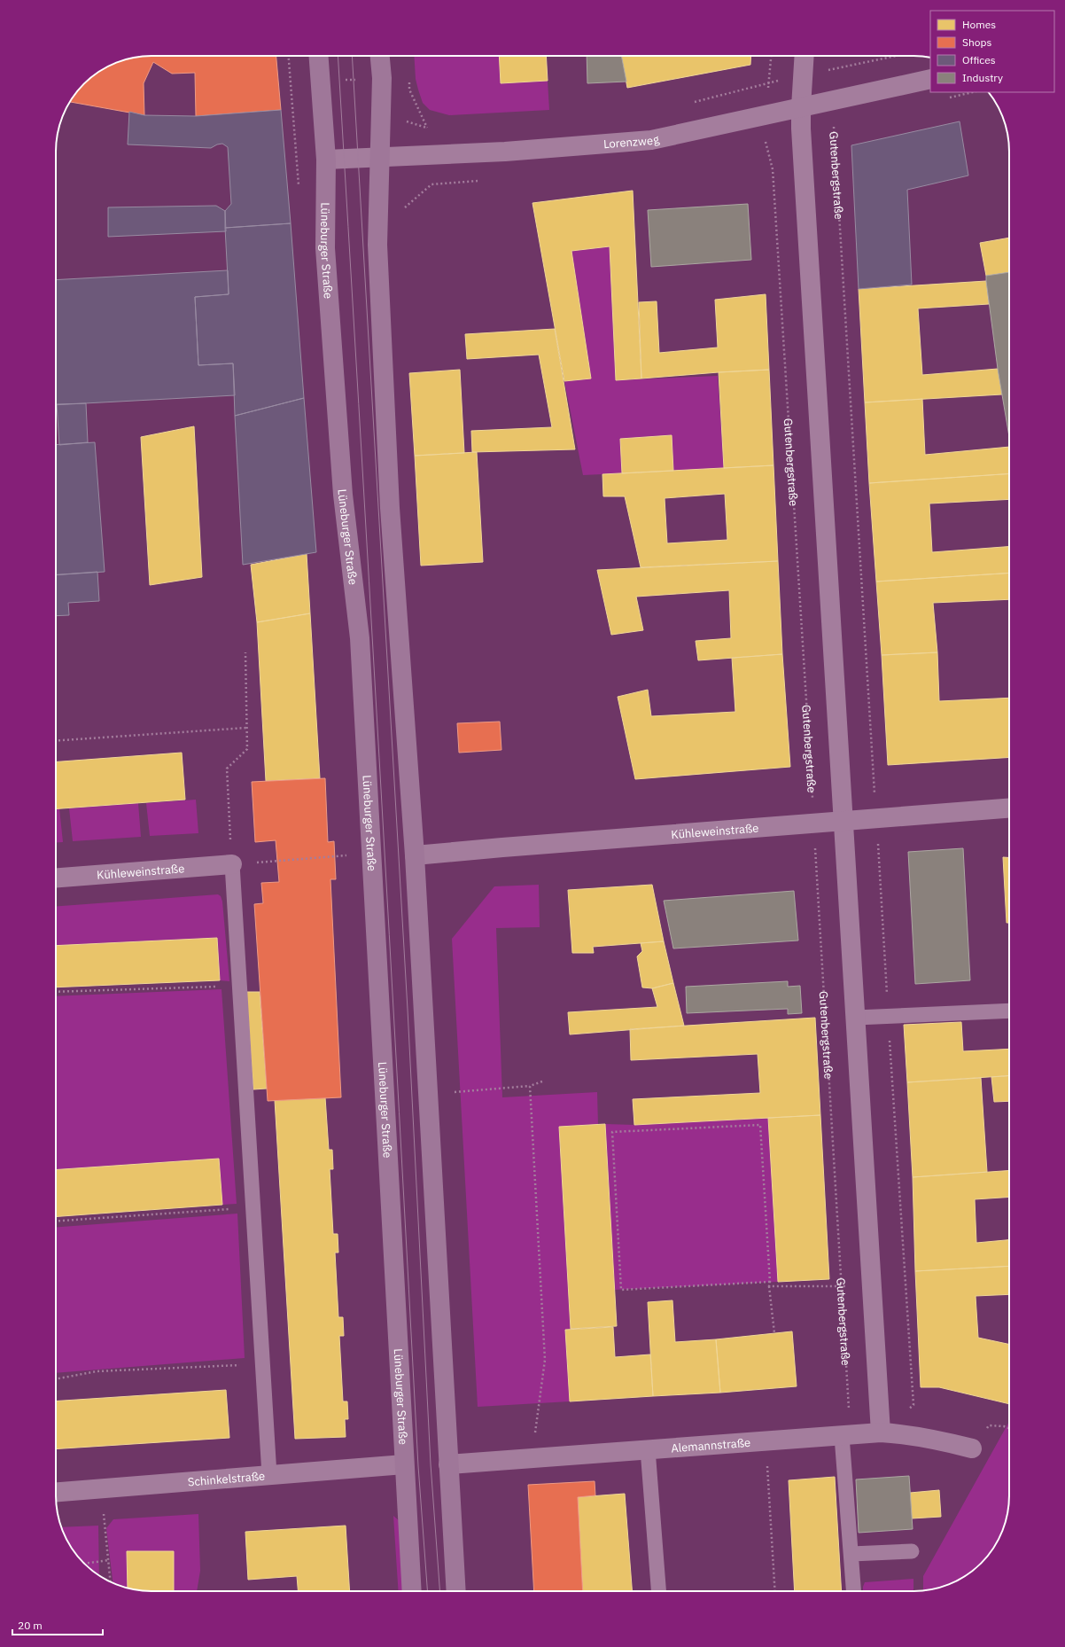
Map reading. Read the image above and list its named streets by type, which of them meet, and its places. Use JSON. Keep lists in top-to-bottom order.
{
  "streets": {
    "main road": ["Lüneburger Straße"],
    "street": [
      "Lorenzweg",
      "Kühleweinstraße",
      "Alemannstraße",
      "Schinkelstraße"
    ],
    "path": ["Gutenbergstraße"]
  },
  "crossings": [
    ["Lorenzweg", "Gutenbergstraße"],
    ["Lorenzweg", "Lüneburger Straße"],
    ["Gutenbergstraße", "Kühleweinstraße"],
    ["Gutenbergstraße", "Alemannstraße"],
    ["Lüneburger Straße", "Schinkelstraße"]
  ],
  "legend": [
    "Homes",
    "Shops",
    "Offices",
    "Industry"
  ],
  "scale_bar": "20 m"
}
